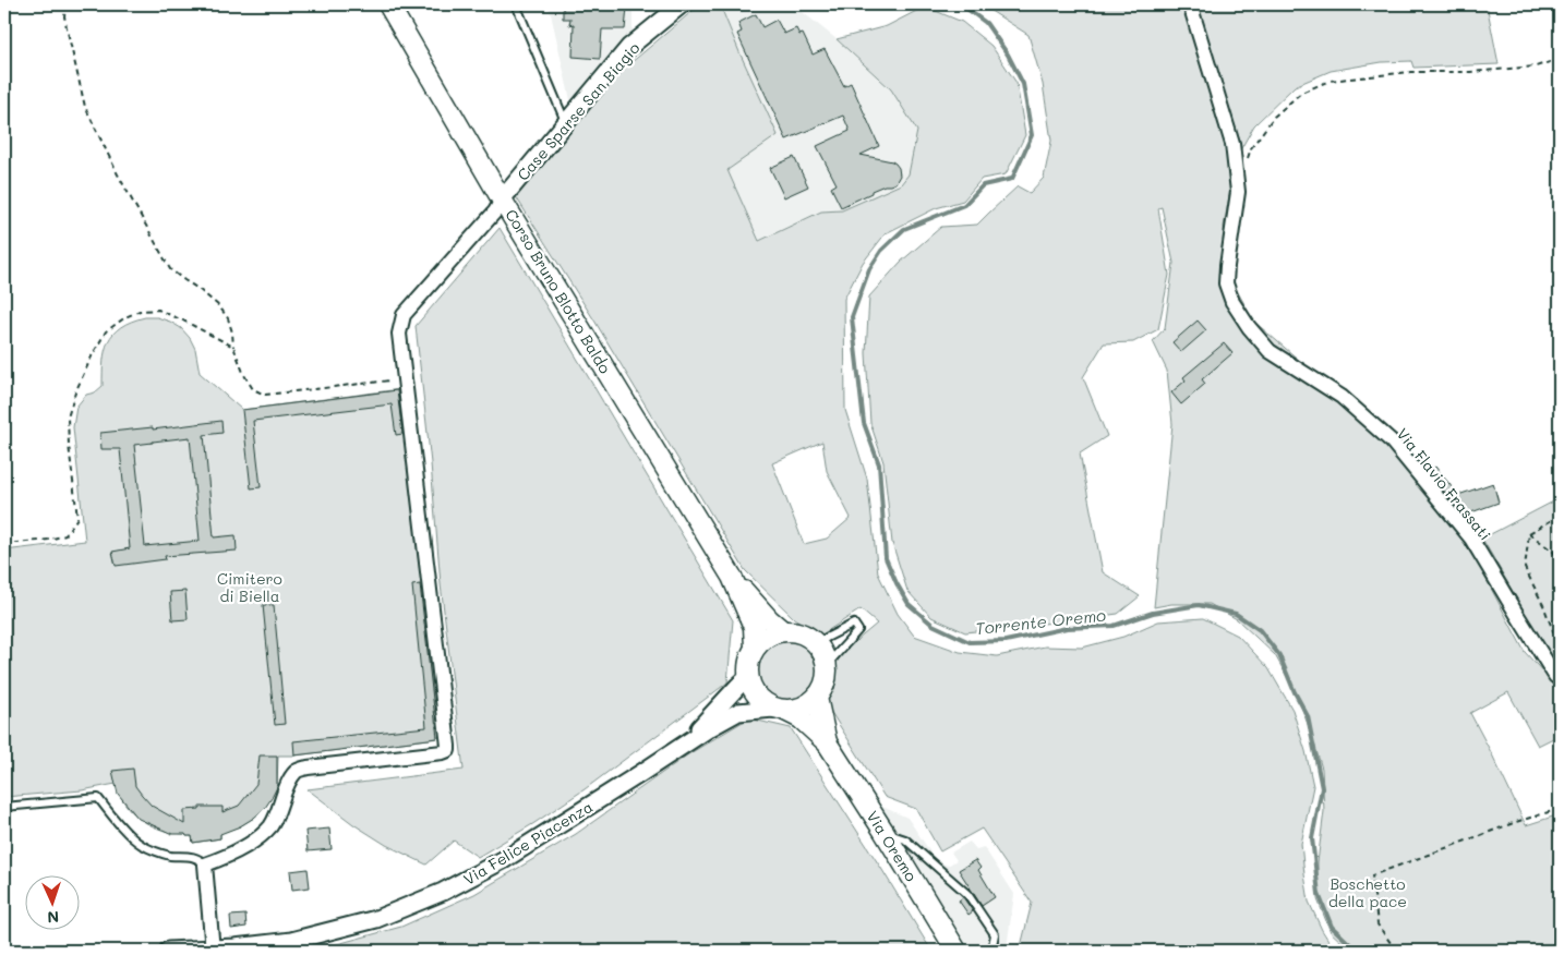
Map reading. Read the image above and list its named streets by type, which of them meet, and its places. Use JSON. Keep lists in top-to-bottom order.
{
  "streets": {
    "main road": ["Corso Bruno Blotto Baldo", "Via Oremo"],
    "street": ["Case Sparse San Biagio", "Via Flavio Frassati", "Via Felice Piacenza"]
  },
  "crossings": [
    ["Case Sparse San Biagio", "Corso Bruno Blotto Baldo"],
    ["Corso Bruno Blotto Baldo", "Via Felice Piacenza"],
    ["Corso Bruno Blotto Baldo", "Via Oremo"],
    ["Via Felice Piacenza", "Via Oremo"]
  ],
  "water": ["Torrente Oremo"],
  "parks": ["Cimitero di Biella", "Boschetto della pace"],
  "north": "bottom"
}
